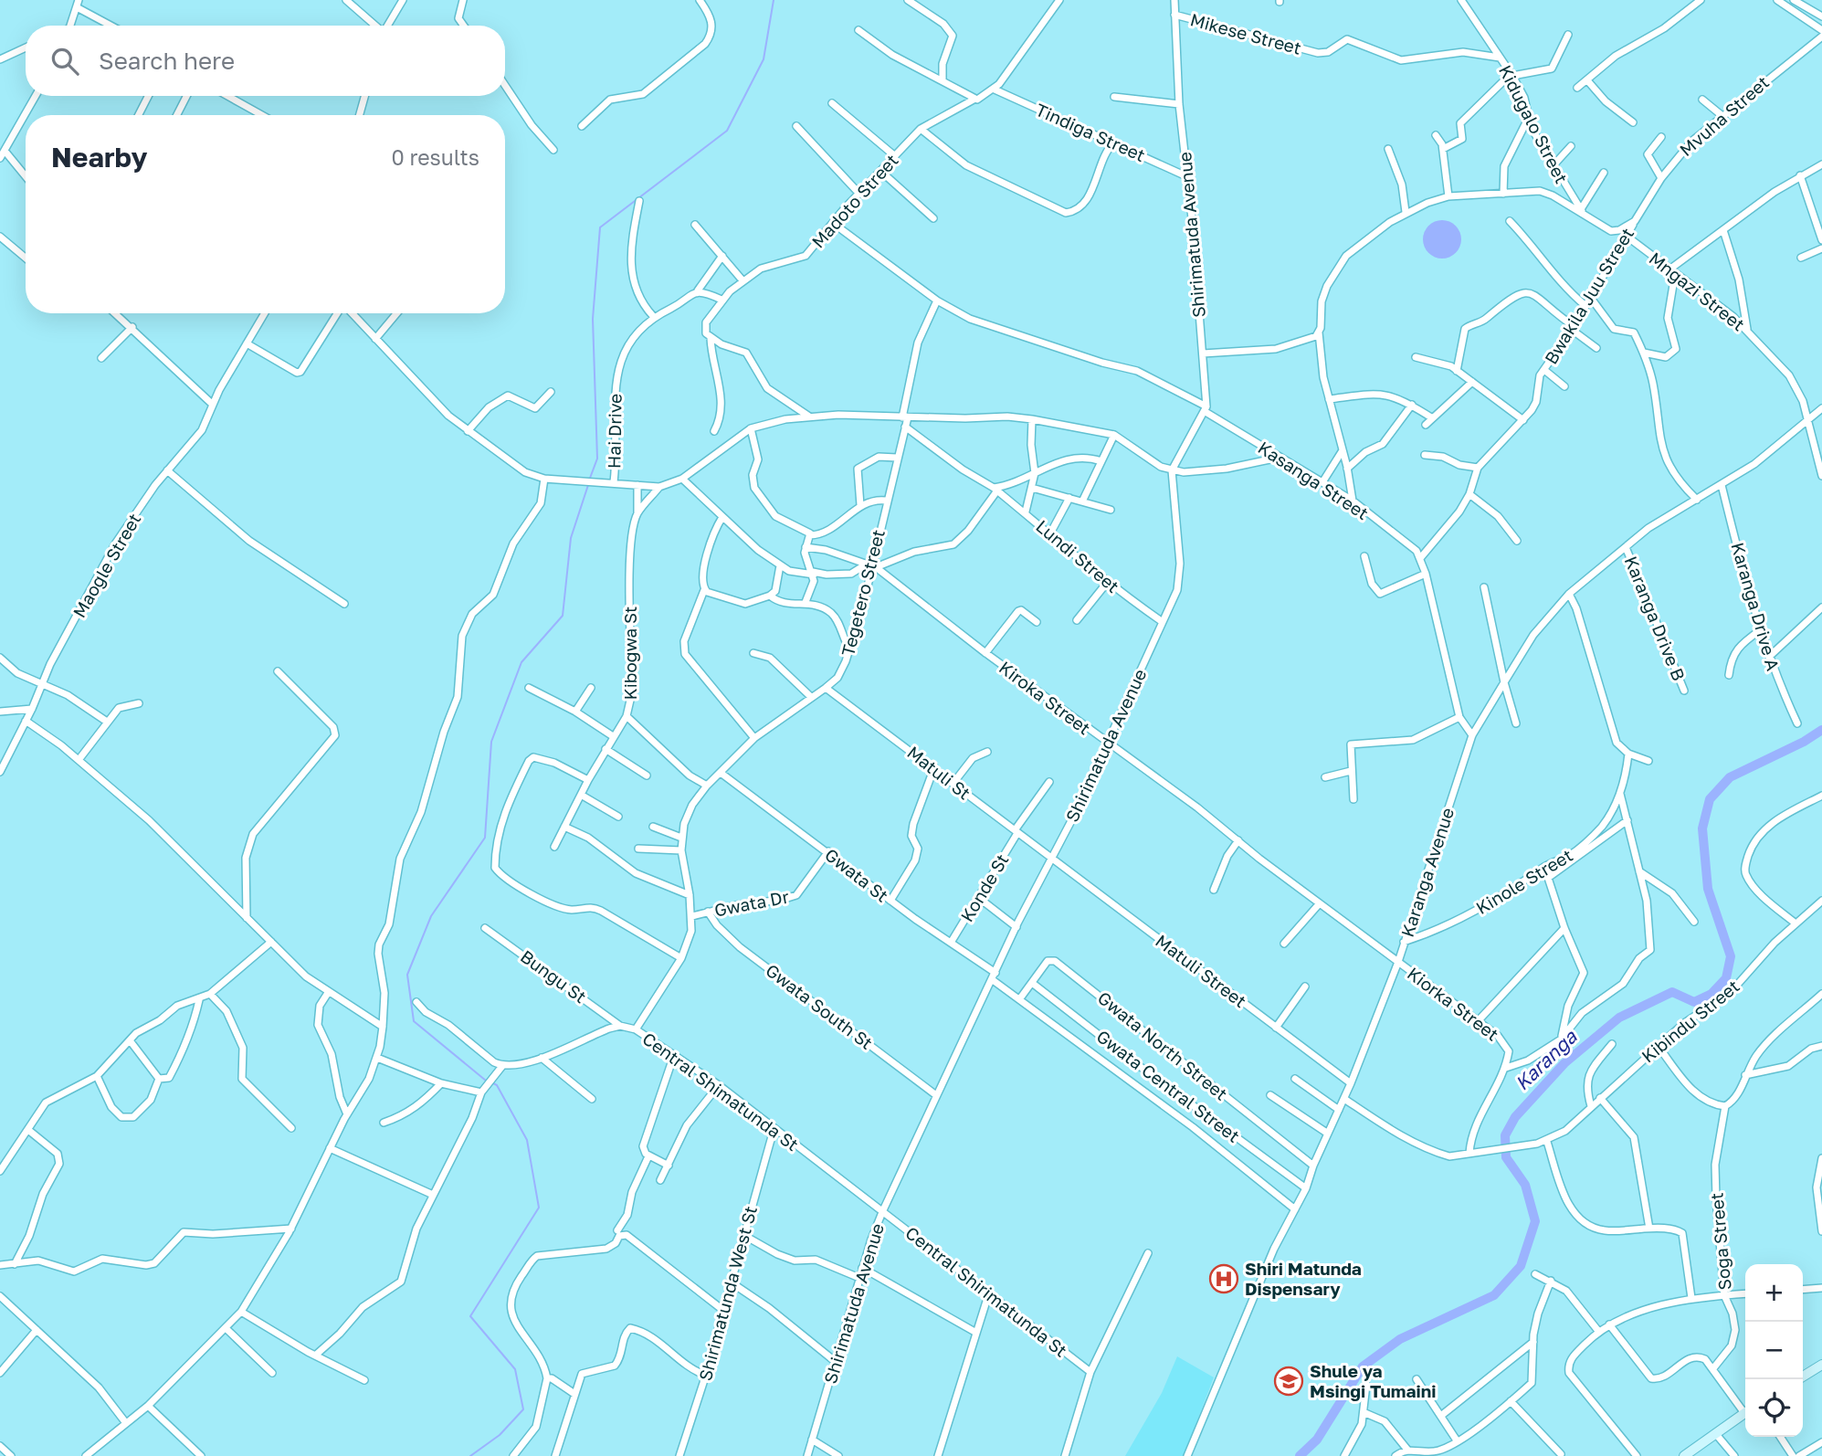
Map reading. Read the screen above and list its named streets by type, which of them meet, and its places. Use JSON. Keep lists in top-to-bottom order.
{
  "streets": {
    "street": [
      "Mikese Street",
      "Mvuha Street",
      "Kidugalo Street",
      "Tindiga Street",
      "Madoto Street",
      "Shirimatuda Avenue",
      "Mngazi Street",
      "Bwakila Juu Street",
      "Hai Drive",
      "Kasanga Street",
      "Lundi Street",
      "Maogle Street",
      "Tegetero Street",
      "Karanga Drive A",
      "Karanga Drive B",
      "Kibogwa St",
      "Kiroka Street",
      "Matuli St",
      "Karanga Avenue",
      "Gwata St",
      "Kinole Street",
      "Konde St",
      "Gwata Dr",
      "Matuli Street",
      "Bungu St",
      "Kiorka Street",
      "Gwata South St",
      "Kibindu Street",
      "Gwata North Street",
      "Gwata Central Street",
      "Central Shimatunda St",
      "Soga Street",
      "Central Shirimatunda St",
      "Shirimatunda West St"
    ]
  },
  "crossings": [
    ["Mikese Street", "Kidugalo Street"],
    ["Mikese Street", "Shirimatuda Avenue"],
    ["Mvuha Street", "Bwakila Juu Street"],
    ["Tindiga Street", "Shirimatuda Avenue"],
    ["Madoto Street", "Kasanga Street"],
    ["Shirimatuda Avenue", "Kasanga Street"],
    ["Shirimatuda Avenue", "Lundi Street"],
    ["Shirimatuda Avenue", "Kiroka Street"],
    ["Shirimatuda Avenue", "Matuli St"],
    ["Shirimatuda Avenue", "Gwata St"],
    ["Shirimatuda Avenue", "Matuli Street"],
    ["Shirimatuda Avenue", "Gwata South St"],
    ["Shirimatuda Avenue", "Central Shimatunda St"],
    ["Shirimatuda Avenue", "Central Shirimatunda St"],
    ["Mngazi Street", "Bwakila Juu Street"],
    ["Mngazi Street", "Karanga Avenue"],
    ["Bwakila Juu Street", "Kasanga Street"],
    ["Kasanga Street", "Tegetero Street"],
    ["Lundi Street", "Tegetero Street"],
    ["Tegetero Street", "Kiroka Street"],
    ["Tegetero Street", "Matuli St"],
    ["Tegetero Street", "Gwata St"],
    ["Tegetero Street", "Gwata Dr"],
    ["Tegetero Street", "Central Shimatunda St"],
    ["Karanga Drive A", "Karanga Avenue"],
    ["Karanga Drive B", "Karanga Avenue"],
    ["Kiroka Street", "Karanga Avenue"],
    ["Kiroka Street", "Kiorka Street"],
    ["Matuli St", "Konde St"],
    ["Matuli St", "Matuli Street"],
    ["Karanga Avenue", "Gwata St"],
    ["Karanga Avenue", "Kinole Street"],
    ["Karanga Avenue", "Matuli Street"],
    ["Karanga Avenue", "Kiorka Street"],
    ["Karanga Avenue", "Gwata North Street"],
    ["Karanga Avenue", "Gwata Central Street"],
    ["Gwata St", "Konde St"],
    ["Gwata St", "Gwata Dr"],
    ["Gwata St", "Gwata North Street"],
    ["Gwata Dr", "Gwata South St"],
    ["Bungu St", "Central Shimatunda St"],
    ["Gwata North Street", "Gwata Central Street"],
    ["Central Shimatunda St", "Central Shirimatunda St"],
    ["Central Shimatunda St", "Shirimatunda West St"]
  ],
  "water": ["Karanga"],
  "places": {
    "hospital": ["Shiri Matunda Dispensary"],
    "school or university": ["Shule ya Msingi Tumaini"]
  },
  "page": {
    "search": "Search here",
    "heading": ["Nearby", "0 results"],
    "map_buttons": ["+", "−"]
  }
}
